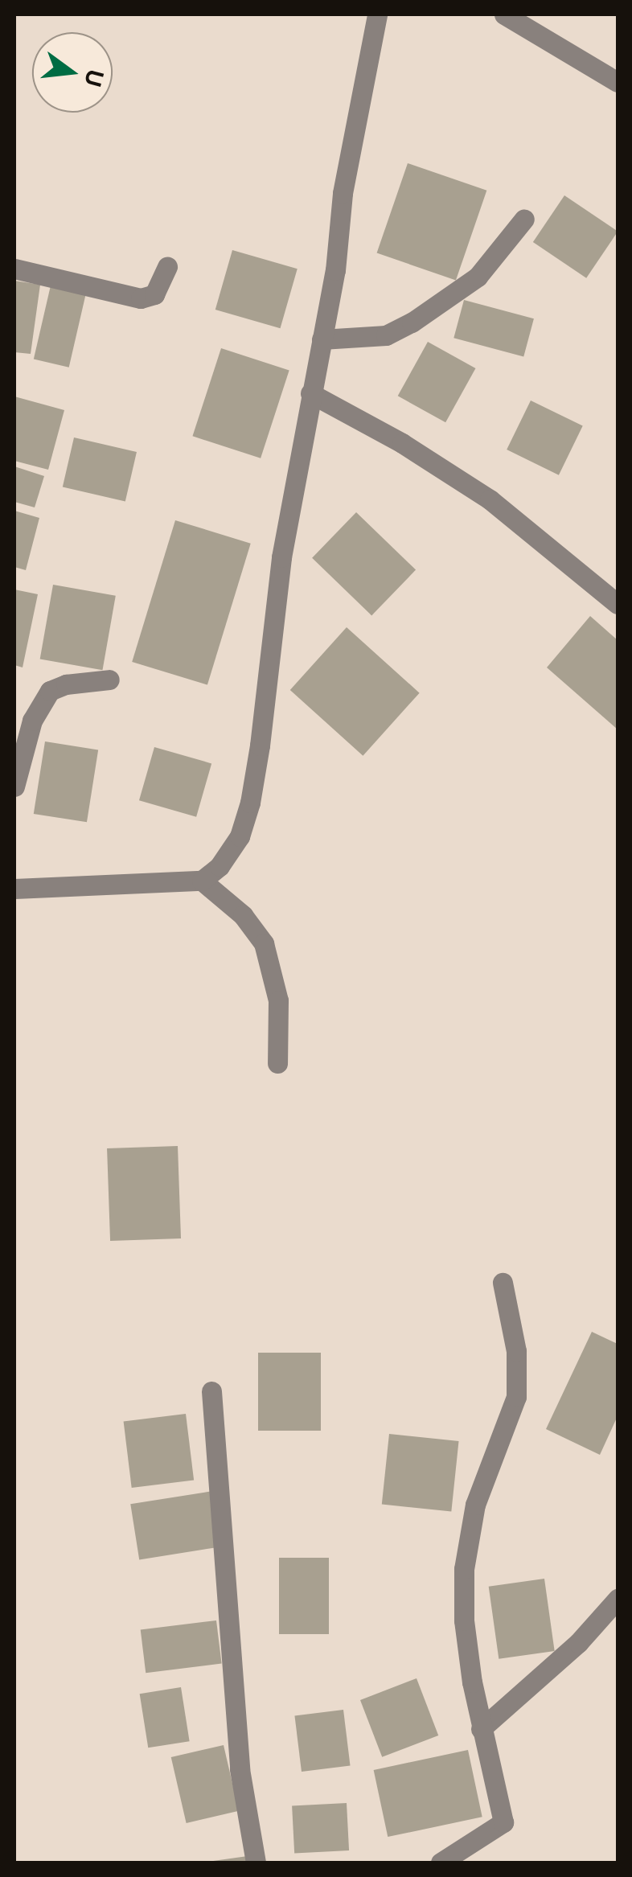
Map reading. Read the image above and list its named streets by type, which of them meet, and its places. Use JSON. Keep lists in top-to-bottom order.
{
  "north": "right"
}
